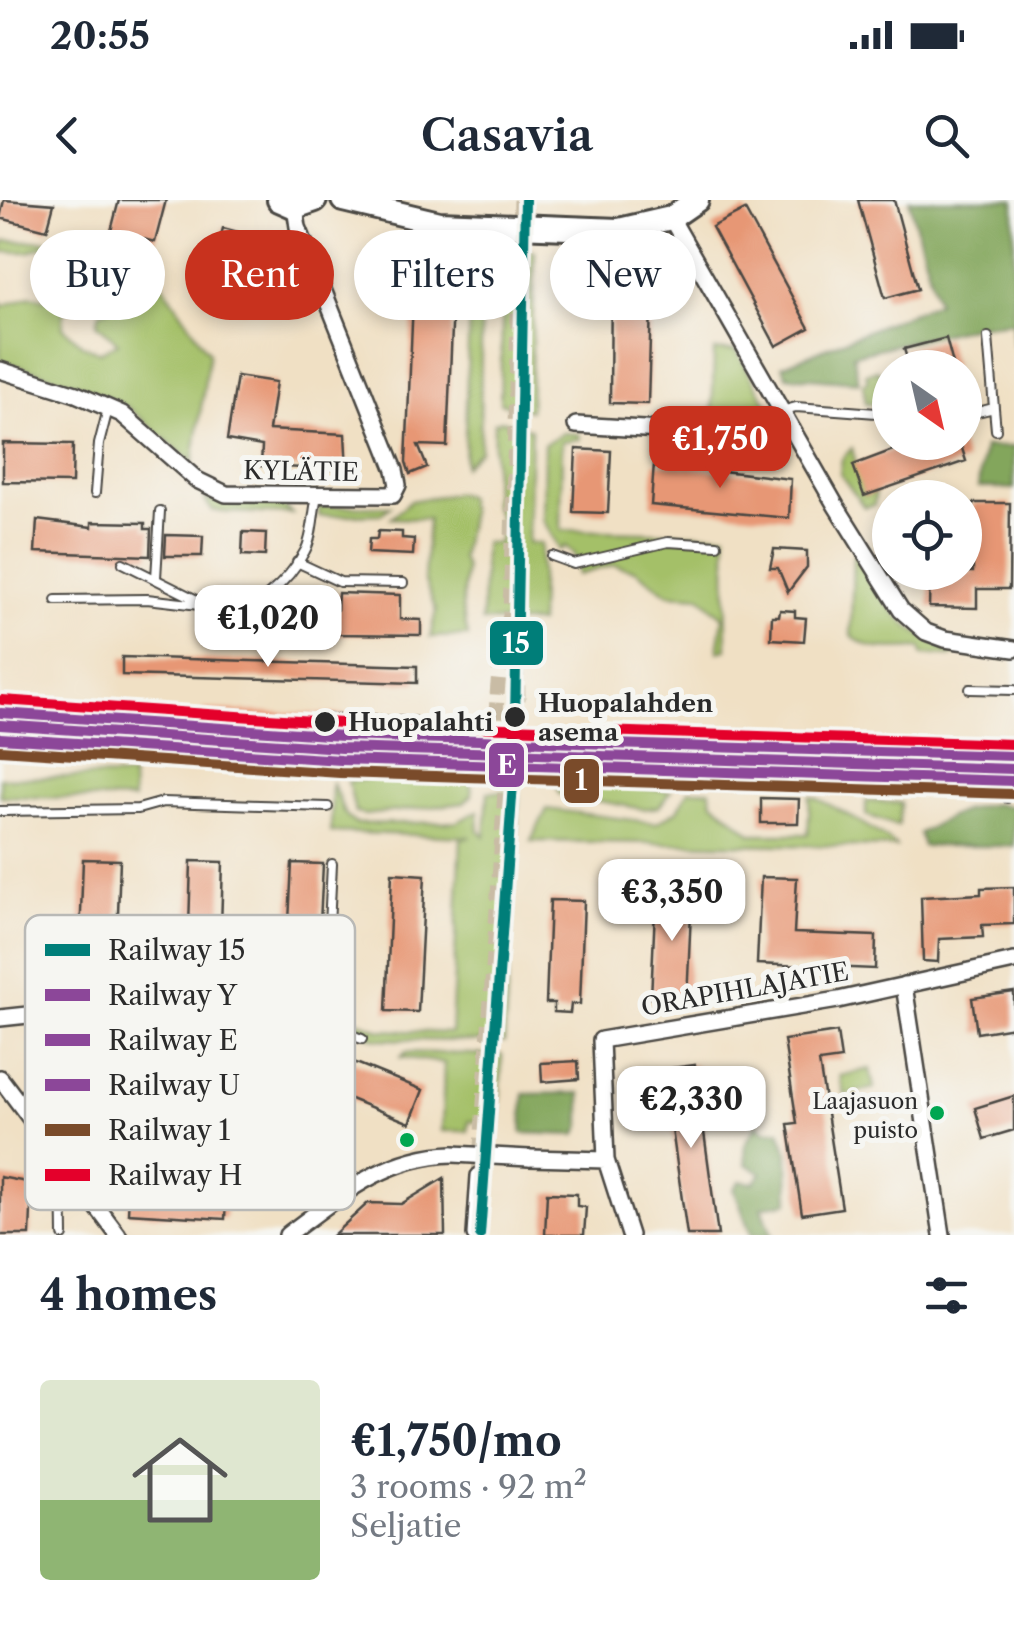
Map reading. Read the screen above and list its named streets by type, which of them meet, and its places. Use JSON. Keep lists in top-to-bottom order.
{
  "streets": {
    "street": ["KYLÄTIE", "ORAPIHLAJATIE"]
  },
  "places": ["Huopalahden asema", "Huopalahti", "Laajasuon puisto"],
  "lines": [
    "rail line 15",
    "rail line H",
    "rail line U",
    "rail line Y",
    "rail line E",
    "rail line 1"
  ],
  "legend": [
    "Railway 15",
    "Railway Y",
    "Railway E",
    "Railway U",
    "Railway 1",
    "Railway H"
  ],
  "north": "bottom right",
  "page": {
    "status": "20:55",
    "header": "Casavia",
    "chip": [
      "Buy",
      "Rent",
      "Filters",
      "New"
    ],
    "price": [
      "€1,750",
      "€1,020",
      "€3,350",
      "€2,330"
    ],
    "heading": "4 homes",
    "list": [
      {
        "name": "€1,750/mo",
        "note": "3 rooms · 92 m² · Seljatie"
      }
    ]
  }
}
